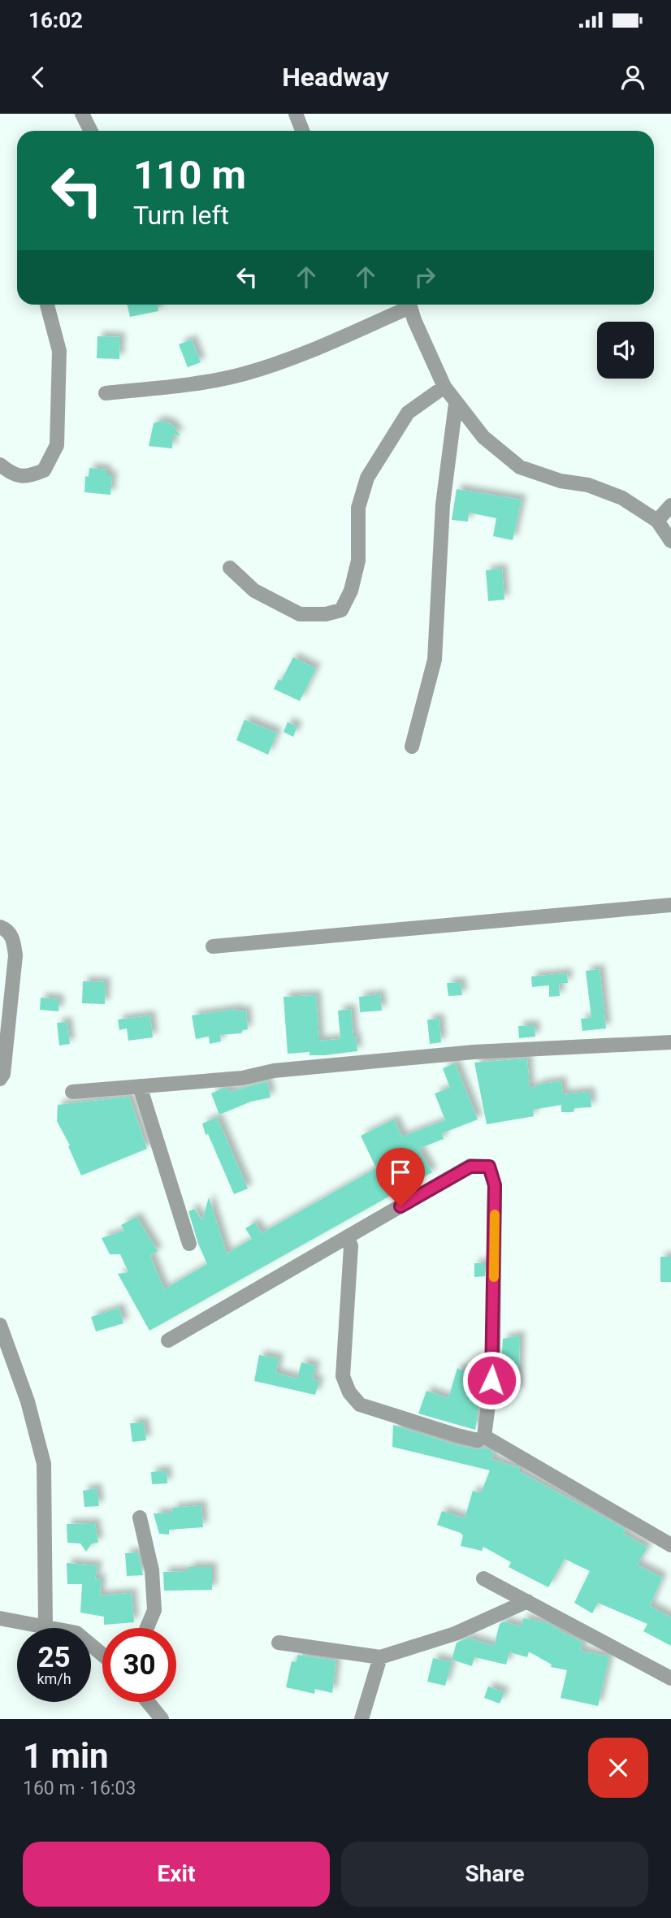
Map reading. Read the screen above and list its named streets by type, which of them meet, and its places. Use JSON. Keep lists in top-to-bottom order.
{
  "page": {
    "status": "16:02",
    "header": "Headway",
    "turn": ["110 m", "Turn left"],
    "speed": "25 km/h",
    "limit": "30",
    "heading": ["1 min", "160 m · 16:03"],
    "buttons": ["Exit", "Share"]
  }
}
